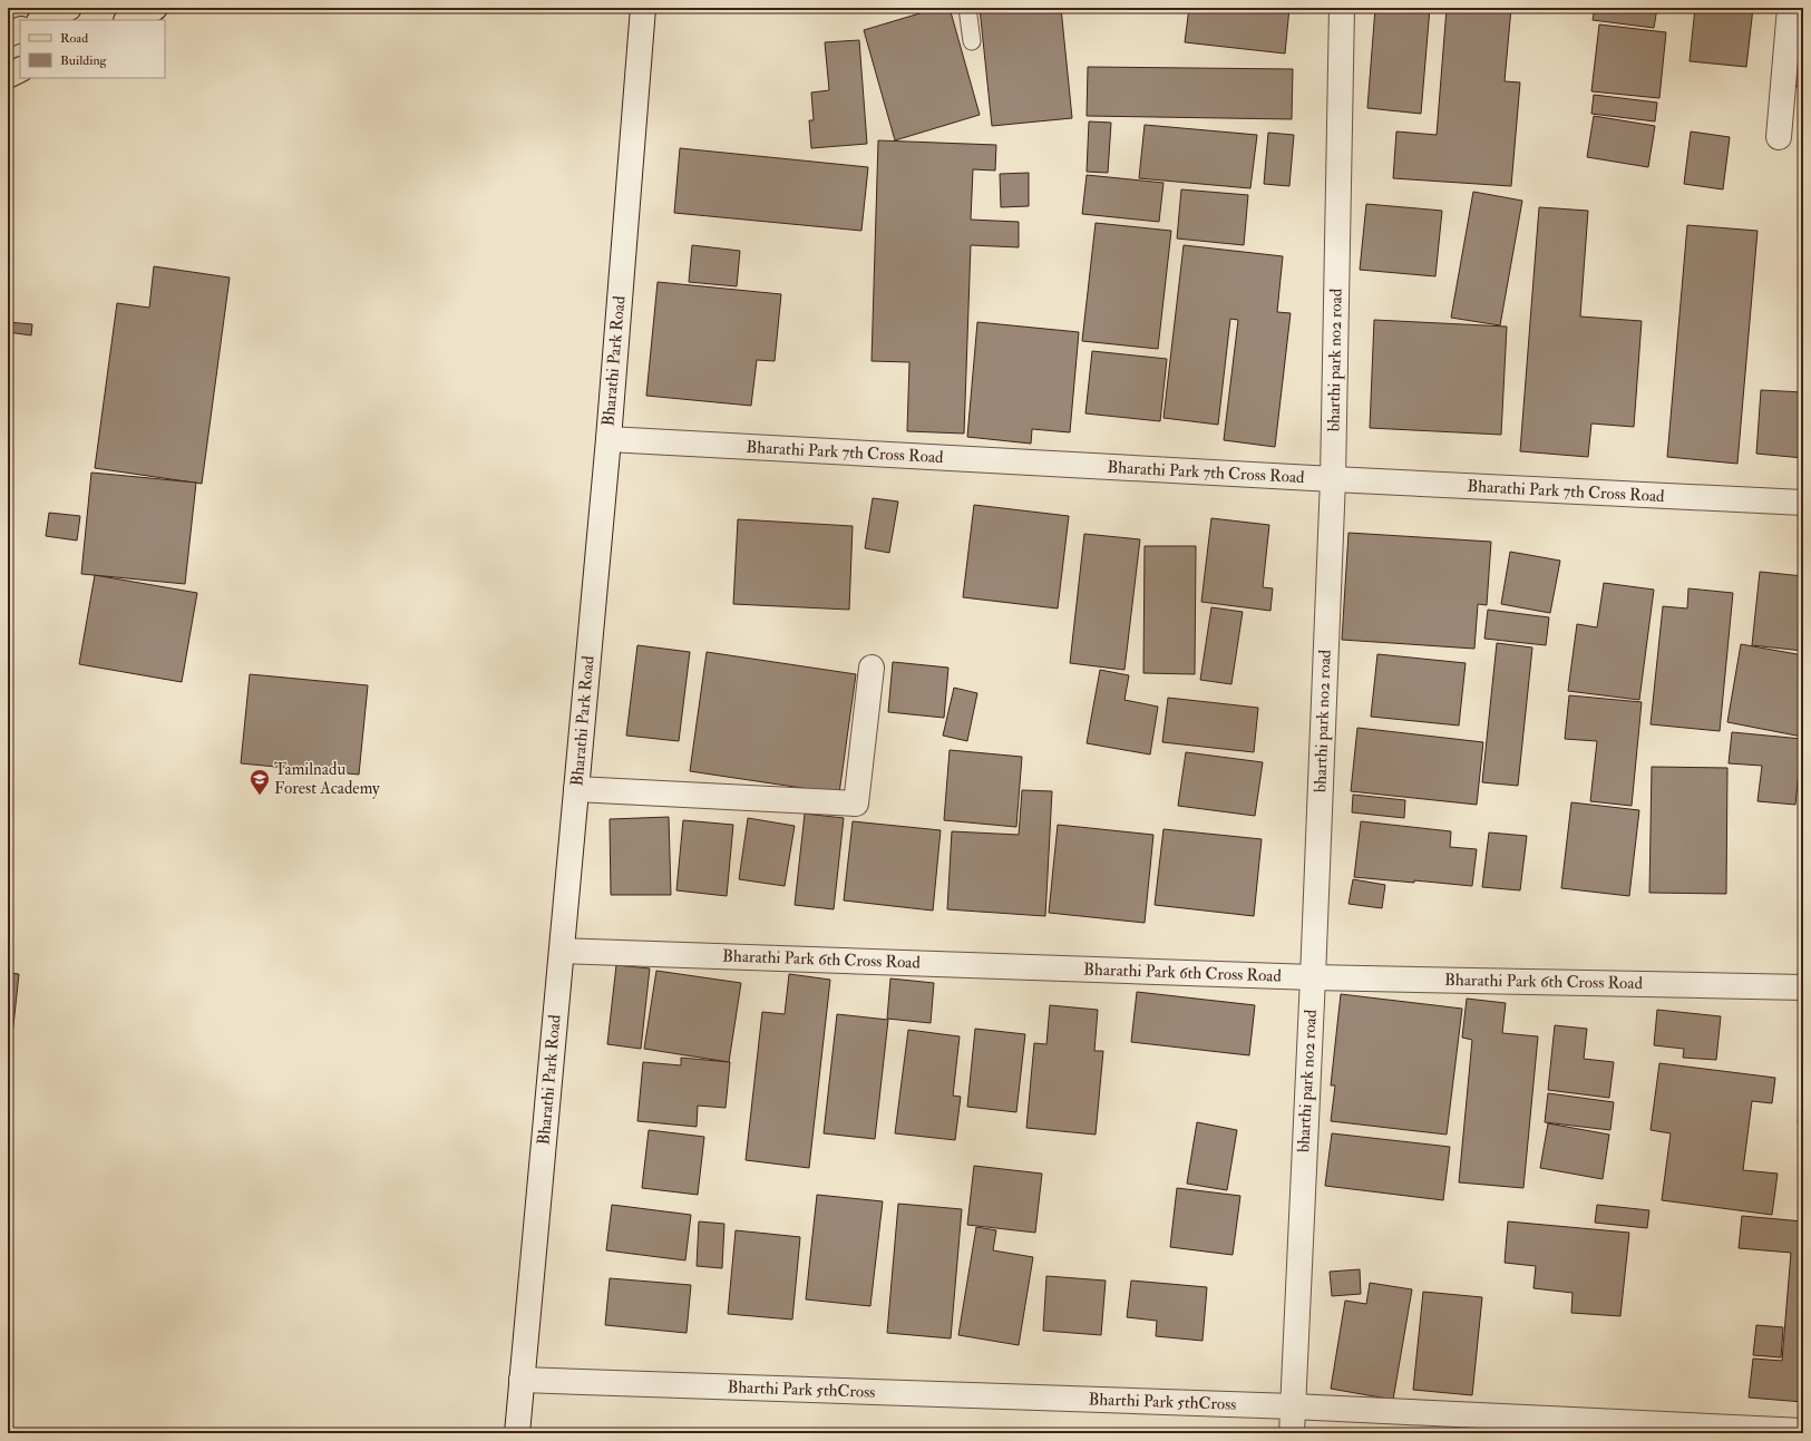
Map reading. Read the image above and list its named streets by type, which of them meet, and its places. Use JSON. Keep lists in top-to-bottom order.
{
  "streets": {
    "street": [
      "bharthi park no2 road",
      "Bharathi Park Road",
      "Bharathi Park 7th Cross Road",
      "Bharathi Park 6th Cross Road",
      "Bharthi Park 5thCross"
    ]
  },
  "crossings": [
    ["bharthi park no2 road", "Bharathi Park 7th Cross Road"],
    ["bharthi park no2 road", "Bharathi Park 6th Cross Road"],
    ["bharthi park no2 road", "Bharthi Park 5thCross"],
    ["Bharathi Park Road", "Bharathi Park 7th Cross Road"],
    ["Bharathi Park Road", "Bharathi Park 6th Cross Road"],
    ["Bharathi Park Road", "Bharthi Park 5thCross"]
  ],
  "places": {
    "school or university": ["Tamilnadu Forest Academy"]
  },
  "legend": ["Road", "Building"]
}
